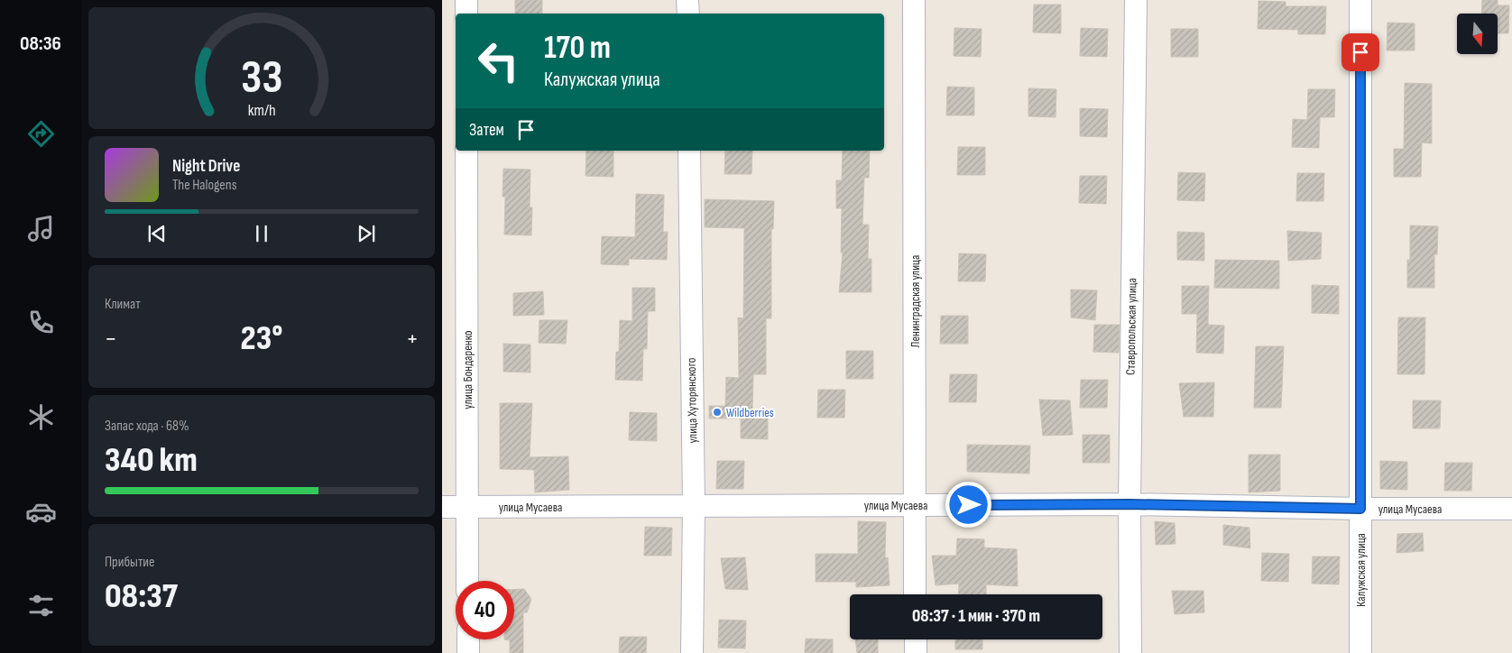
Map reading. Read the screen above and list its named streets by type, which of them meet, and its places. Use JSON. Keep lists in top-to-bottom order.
{
  "streets": {
    "street": [
      "Ленинградская улица",
      "Ставропольская улица",
      "улица Бондаренко",
      "улица Хуторянского",
      "улица Мусаева",
      "Калужская улица"
    ]
  },
  "crossings": [
    ["Ленинградская улица", "улица Мусаева"],
    ["Ставропольская улица", "улица Мусаева"],
    ["улица Бондаренко", "улица Мусаева"],
    ["улица Хуторянского", "улица Мусаева"],
    ["улица Мусаева", "Калужская улица"]
  ],
  "places": ["Wildberries"],
  "north": "bottom",
  "page": {
    "tabs": "08:36",
    "turn": ["170 m", "Калужская улица"],
    "then": "Затем",
    "song": ["Night Drive", "The Halogens"],
    "tile": [
      "Климат",
      ["Запас хода · 68%", "340 km"],
      ["Прибытие", "08:37"]
    ],
    "heat": ["−", "23°", "+"],
    "limit": "40",
    "trip": "08:37 · 1 мин · 370 m",
    "gauge": ["33", "km/h"]
  }
}
